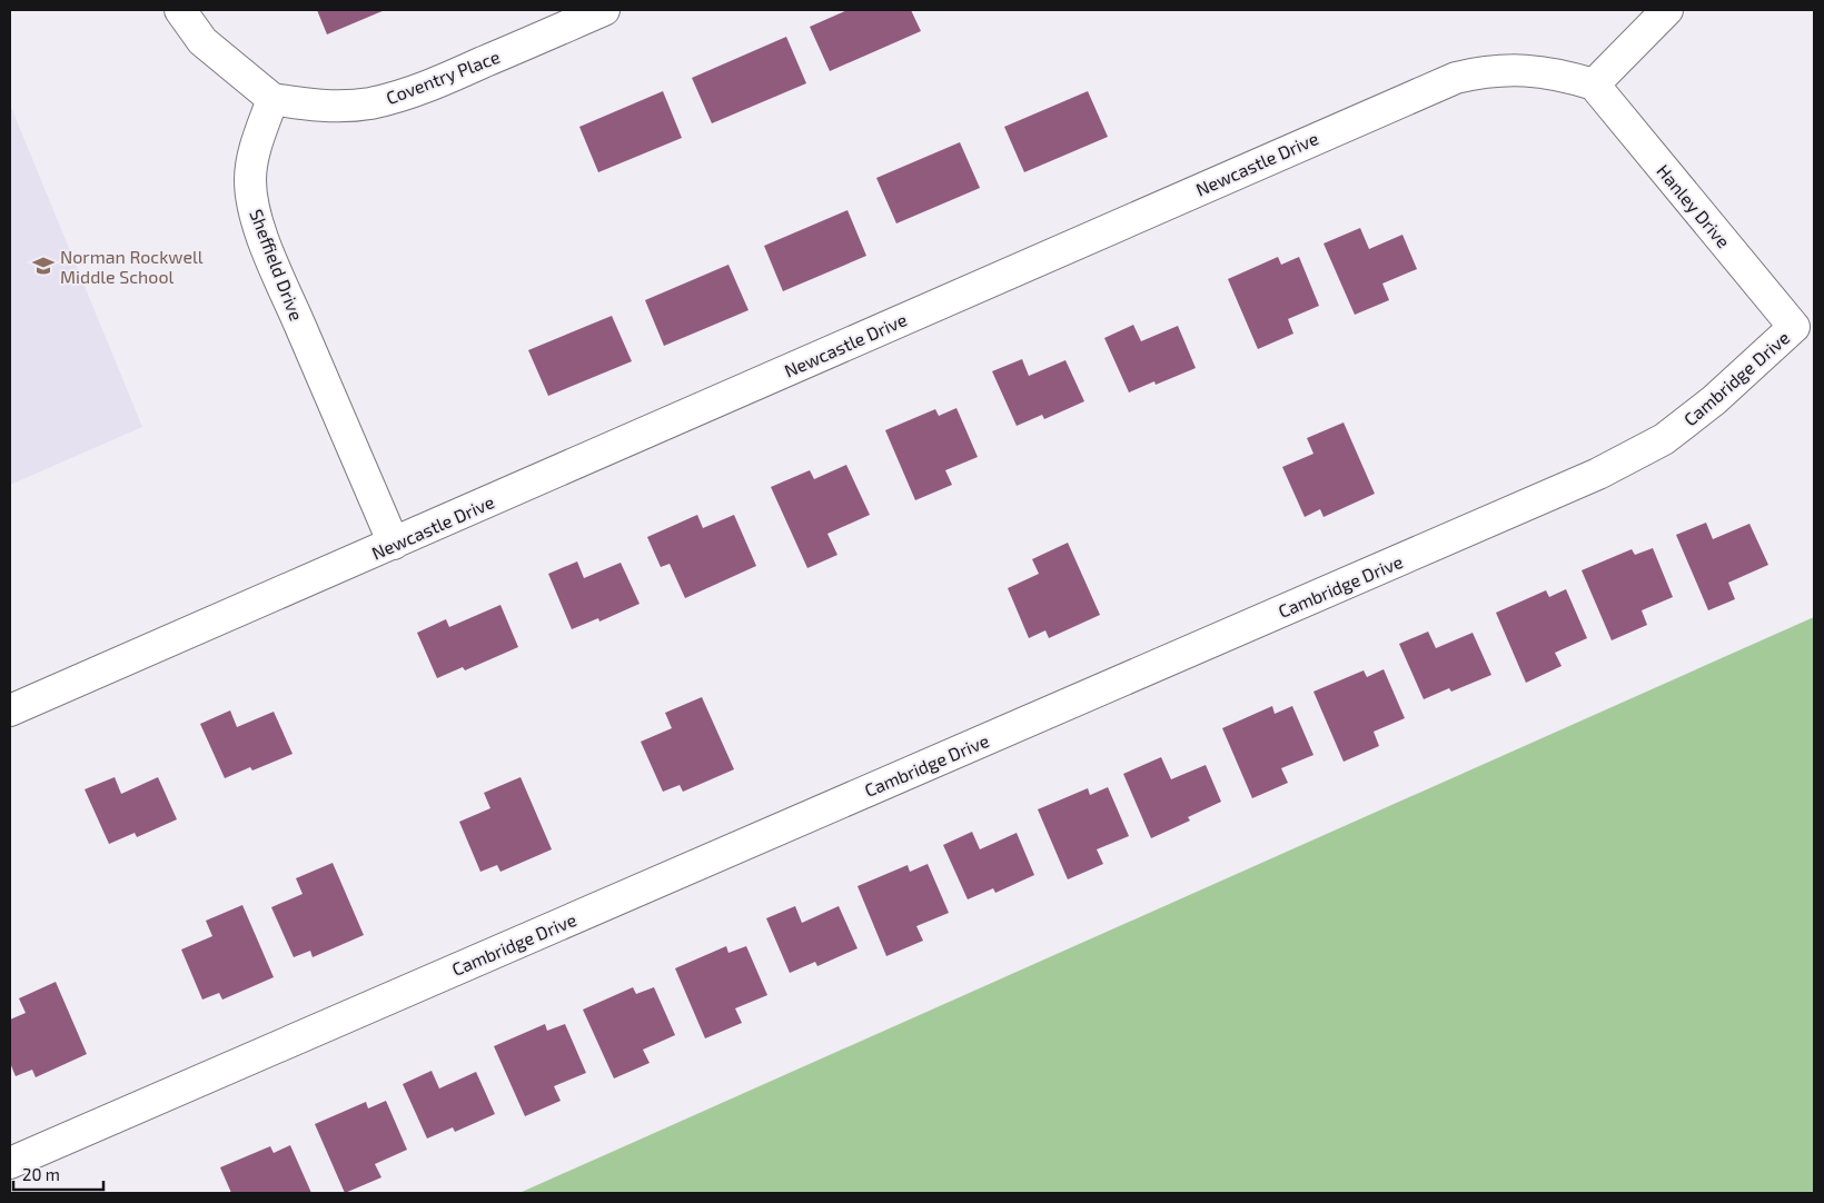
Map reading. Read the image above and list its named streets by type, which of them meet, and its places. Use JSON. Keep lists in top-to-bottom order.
{
  "streets": {
    "street": [
      "Coventry Place",
      "Newcastle Drive",
      "Hanley Drive",
      "Sheffield Drive",
      "Cambridge Drive"
    ]
  },
  "crossings": [
    ["Coventry Place", "Sheffield Drive"],
    ["Newcastle Drive", "Hanley Drive"],
    ["Newcastle Drive", "Sheffield Drive"],
    ["Hanley Drive", "Cambridge Drive"]
  ],
  "places": {
    "school or university": ["Norman Rockwell Middle School"]
  },
  "scale_bar": "20 m"
}
